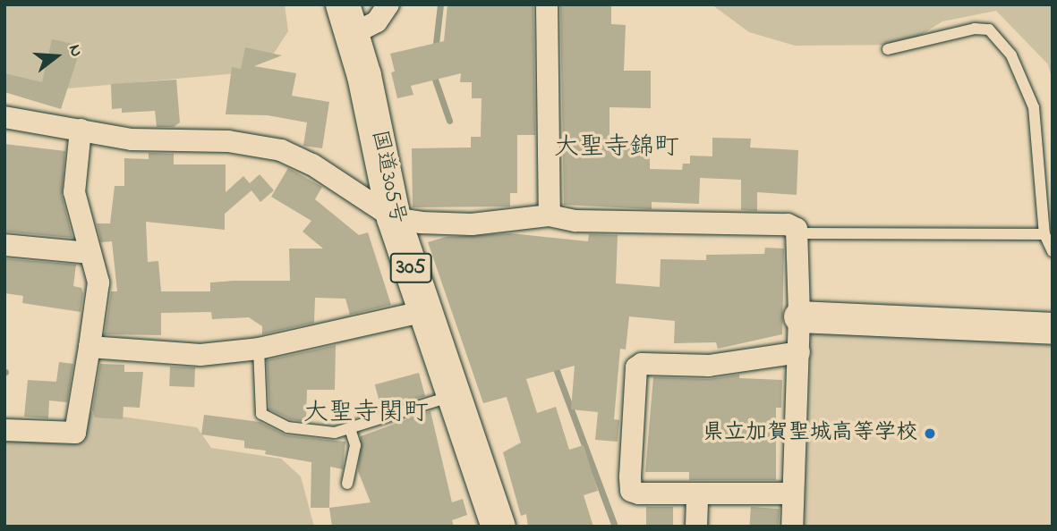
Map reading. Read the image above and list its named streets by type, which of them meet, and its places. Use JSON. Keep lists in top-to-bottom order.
{
  "streets": {
    "highway": ["国道305号", "305"]
  },
  "districts": ["大聖寺錦町", "大聖寺関町"],
  "places": ["県立加賀聖城高等学校"],
  "north": "right"
}
